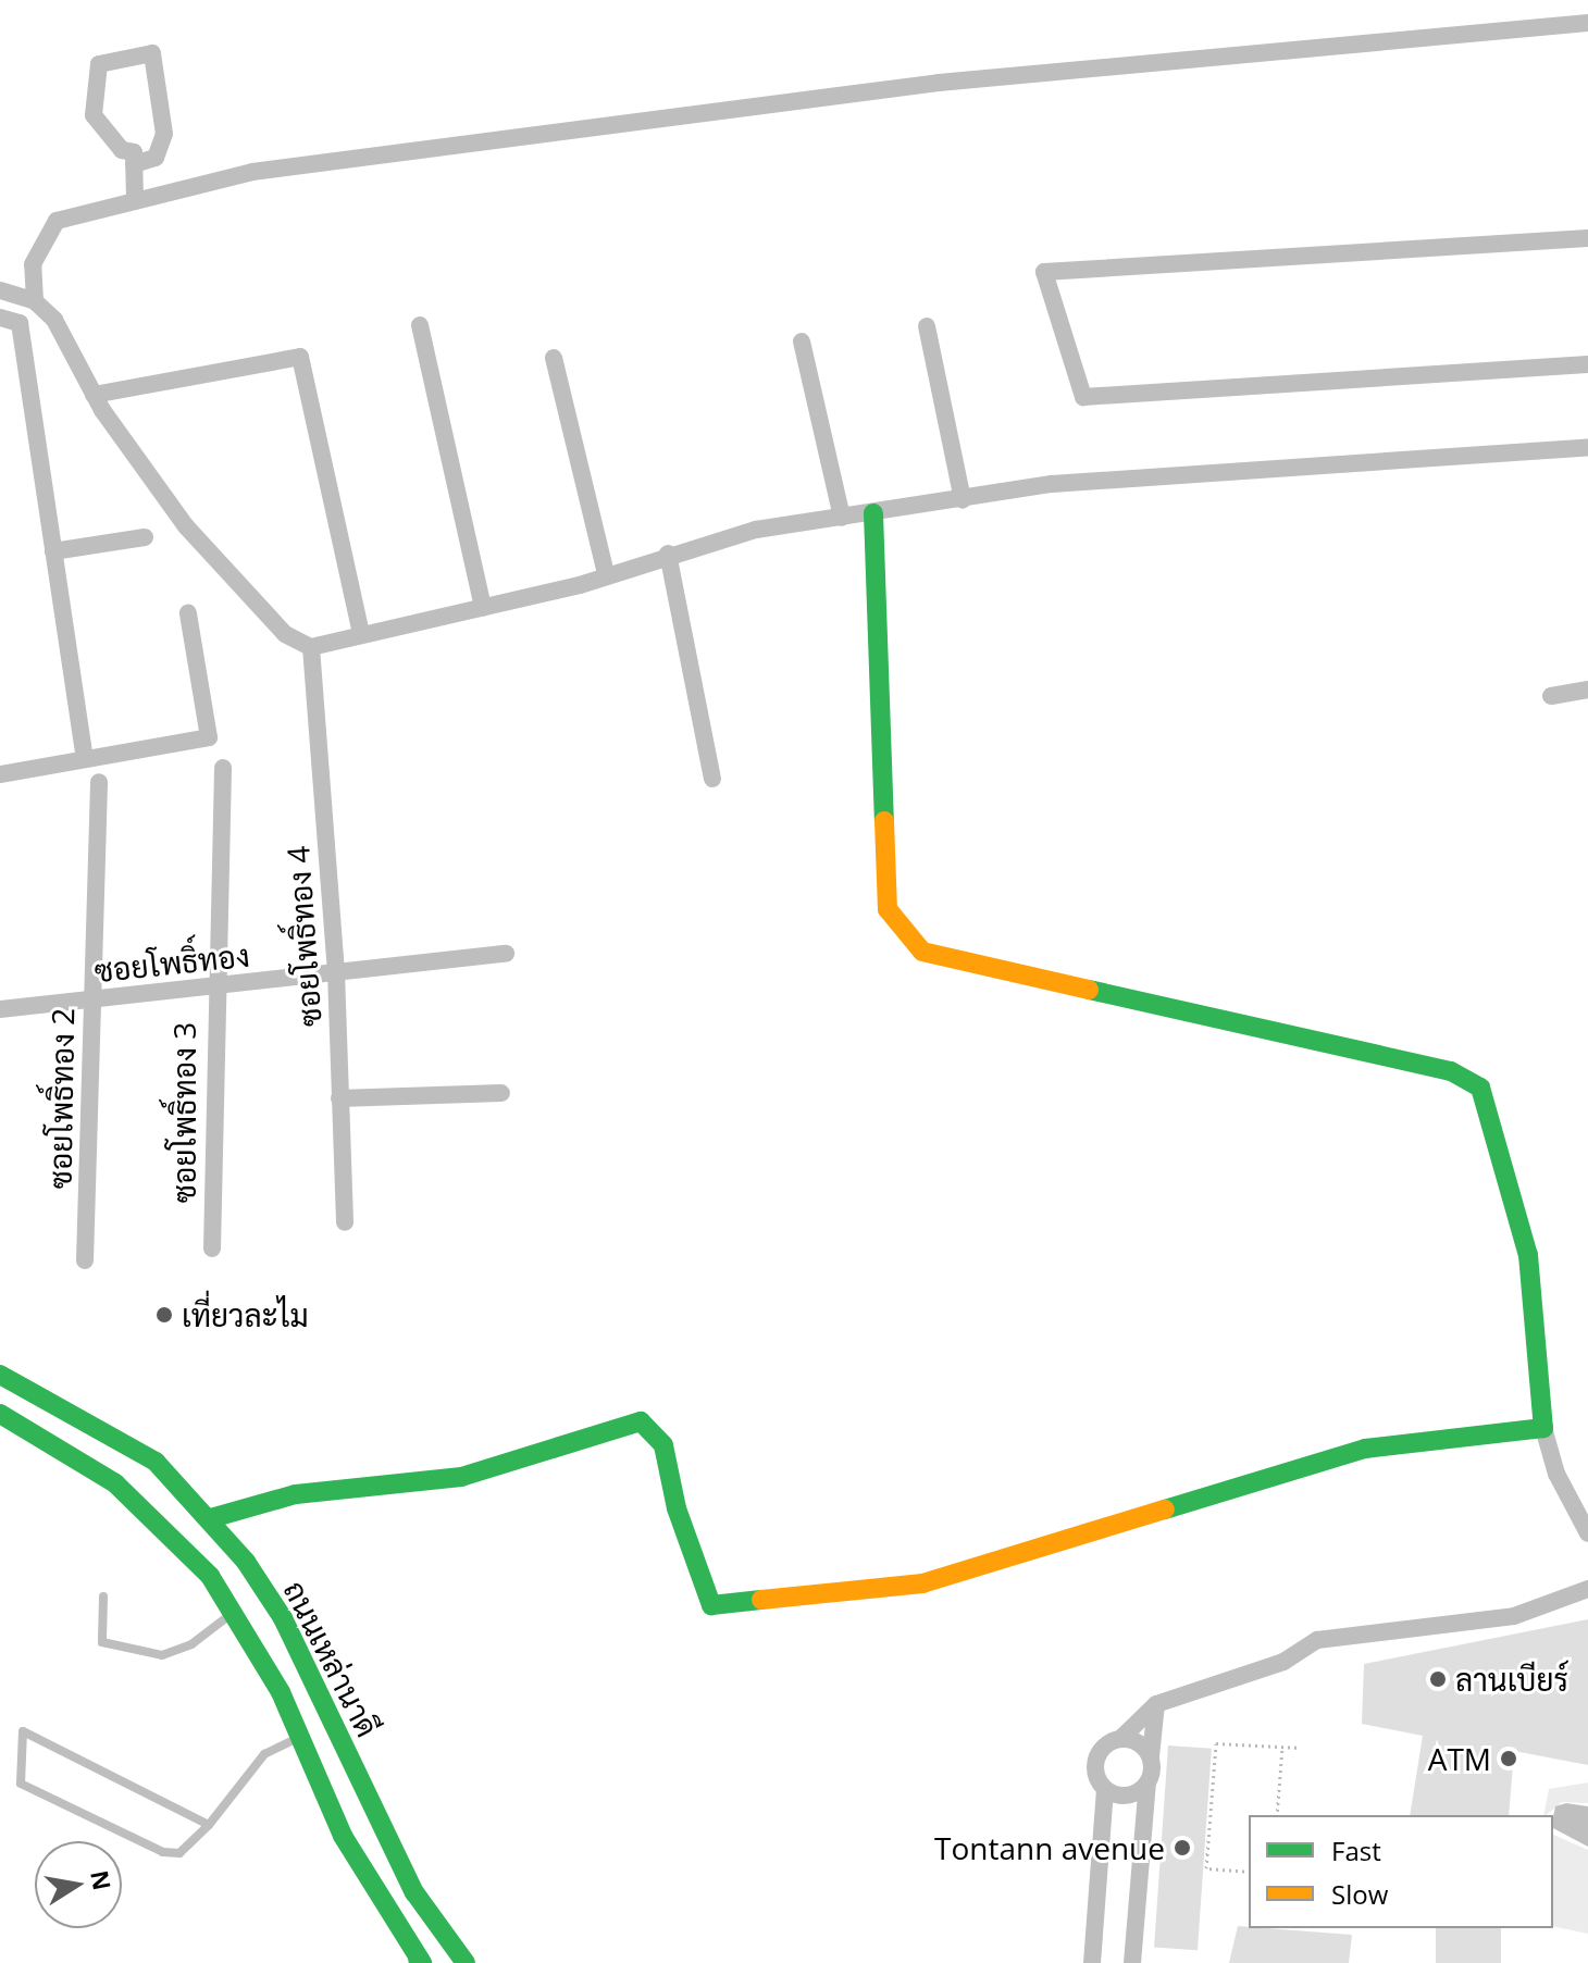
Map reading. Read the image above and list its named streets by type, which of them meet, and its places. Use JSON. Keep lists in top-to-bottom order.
{
  "streets": {
    "street": [
      "ซอยโพธิ์ทอง 4",
      "ซอยโพธิ์ทอง",
      "ซอยโพธิ์ทอง 2",
      "ซอยโพธิ์ทอง 3",
      "ถนนเหล่านาดี"
    ]
  },
  "crossings": [
    ["ซอยโพธิ์ทอง 4", "ซอยโพธิ์ทอง"],
    ["ซอยโพธิ์ทอง", "ซอยโพธิ์ทอง 2"],
    ["ซอยโพธิ์ทอง", "ซอยโพธิ์ทอง 3"]
  ],
  "places": [
    "เที่ยวละไม",
    "ลานเบียร์",
    "ATM",
    "Tontann avenue"
  ],
  "legend": ["Fast", "Slow"],
  "north": "right"
}
